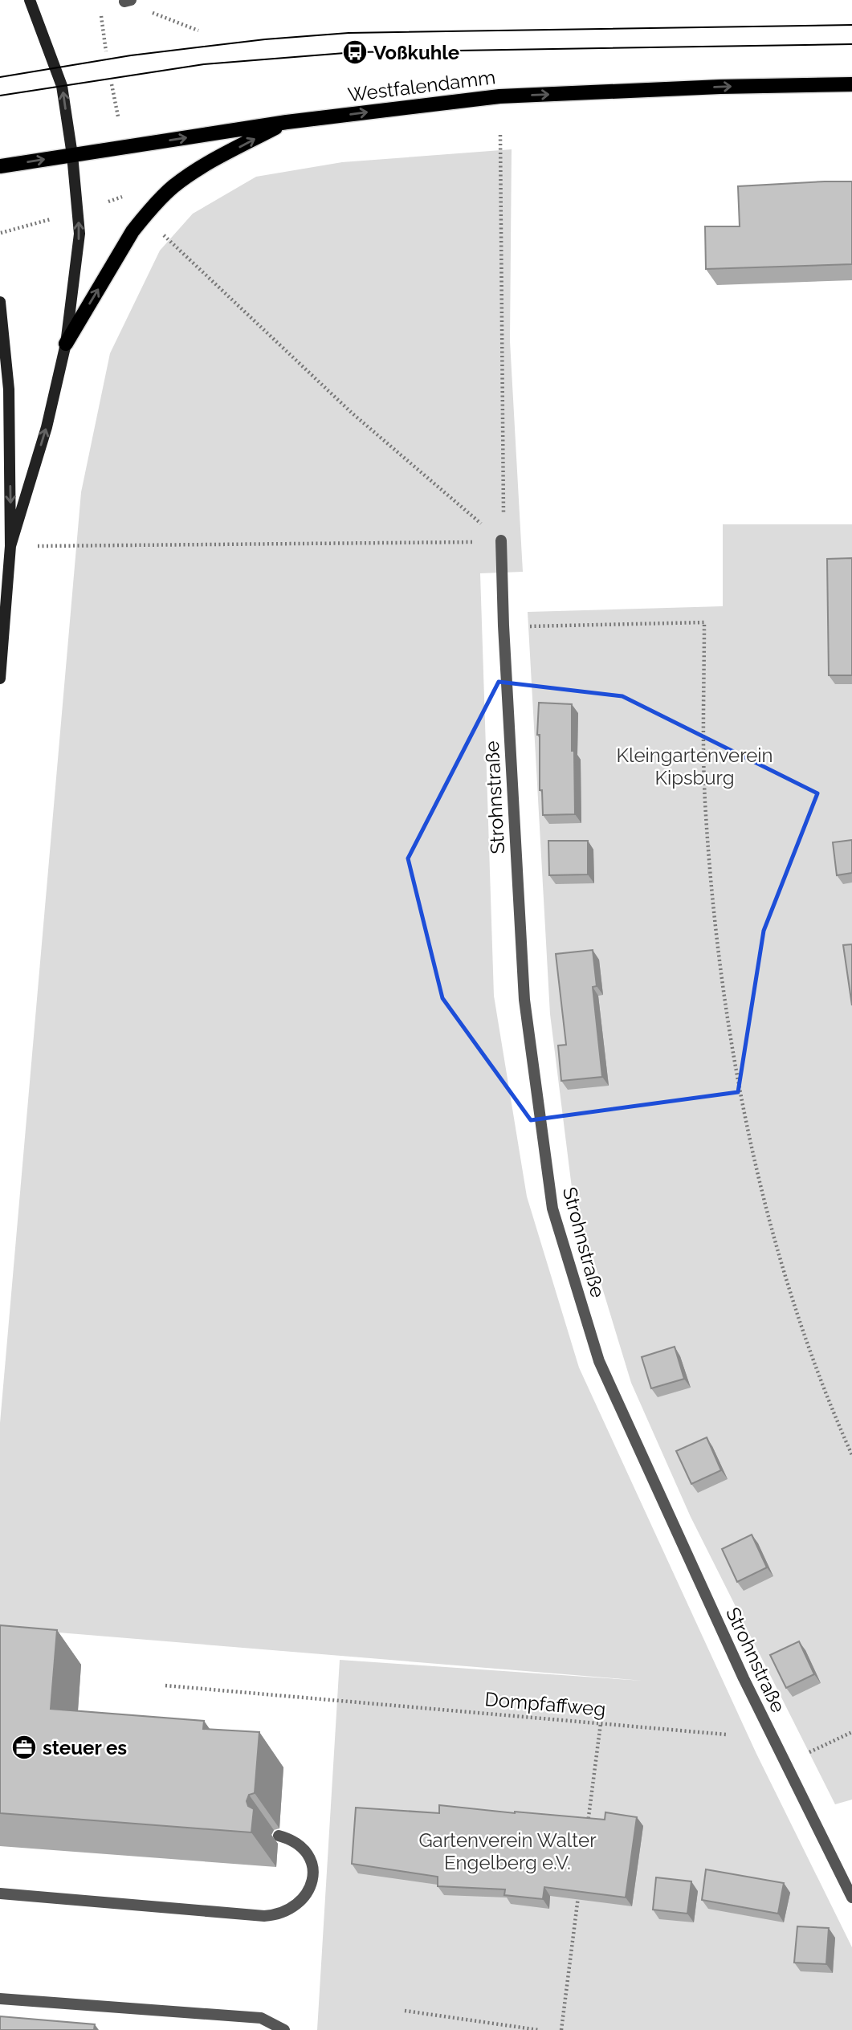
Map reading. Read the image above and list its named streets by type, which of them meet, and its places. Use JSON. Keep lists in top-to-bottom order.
{
  "streets": {
    "main road": ["Westfalendamm"],
    "street": ["Strohnstraße"],
    "path": ["Dompfaffweg"]
  },
  "one_way": ["Westfalendamm"],
  "parks": ["Kleingartenverein Kipsburg", "Gartenverein Walter Engelberg e.V."],
  "places": {
    "bus stop": ["Voßkuhle"],
    "office": ["steuer es"]
  }
}
